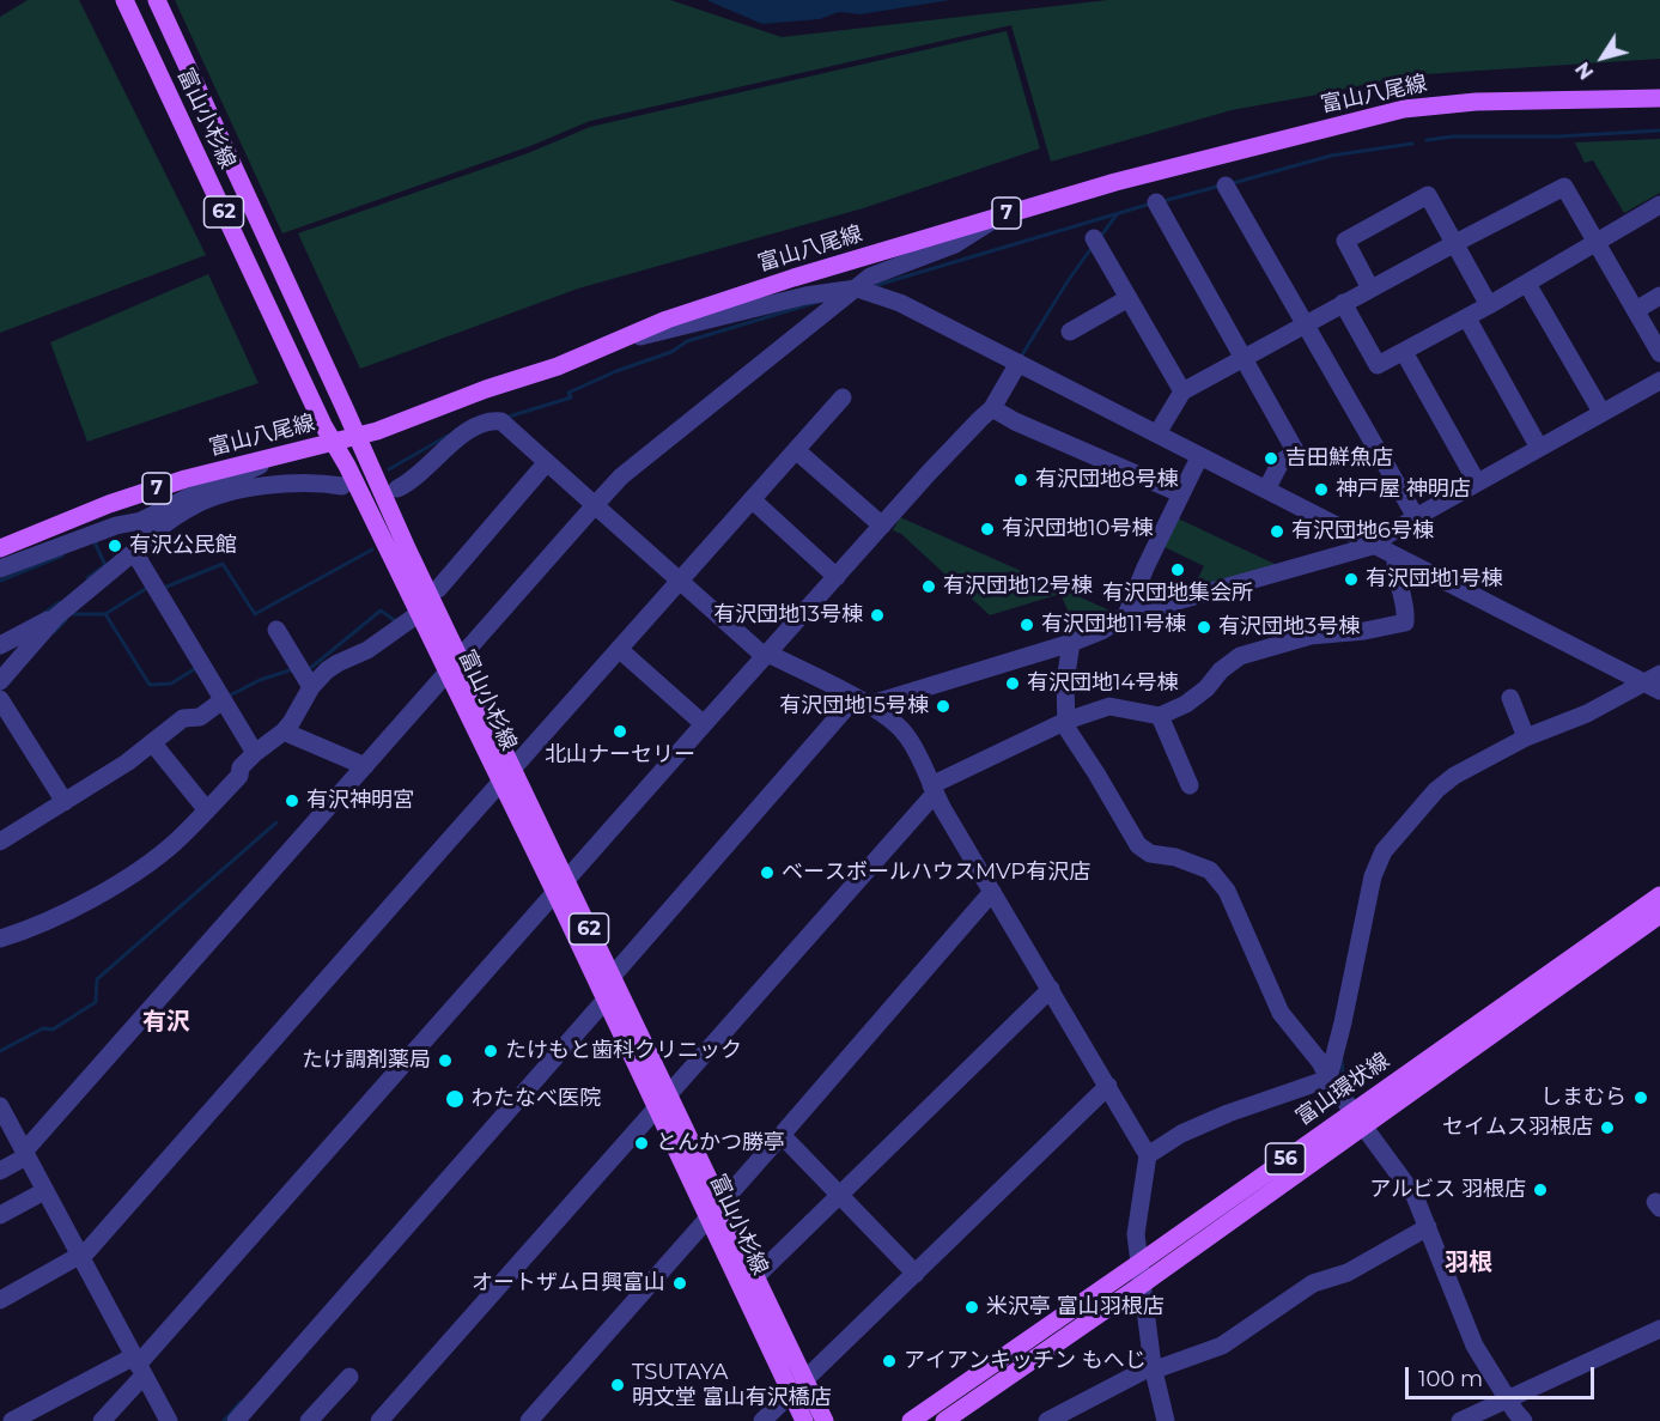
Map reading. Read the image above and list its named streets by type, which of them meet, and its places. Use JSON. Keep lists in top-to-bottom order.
{
  "streets": {
    "main road": [
      "富山八尾線",
      "富山小杉線",
      "62",
      "7",
      "富山環状線",
      "56"
    ]
  },
  "crossings": [
    ["富山八尾線", "富山小杉線"]
  ],
  "districts": ["有沢", "羽根"],
  "places": [
    "吉田鮮魚店",
    "有沢団地8号棟",
    "神戸屋 神明店",
    "有沢団地10号棟",
    "有沢団地6号棟",
    "有沢公民館",
    "有沢団地集会所",
    "有沢団地1号棟",
    "有沢団地12号棟",
    "有沢団地13号棟",
    "有沢団地11号棟",
    "有沢団地3号棟",
    "有沢団地14号棟",
    "有沢団地15号棟",
    "北山ナーセリー",
    "有沢神明宮",
    "ベースボールハウスMVP有沢店",
    "たけもと歯科クリニック",
    "たけ調剤薬局",
    "しまむら",
    "わたなべ医院",
    "セイムス羽根店",
    "とんかつ勝亭",
    "アルビス 羽根店",
    "オートザム日興富山",
    "米沢亭 富山羽根店",
    "アイアンキッチン もへじ",
    "TSUTAYA 明文堂 富山有沢橋店"
  ],
  "scale_bar": "100 m",
  "north": "bottom left"
}
